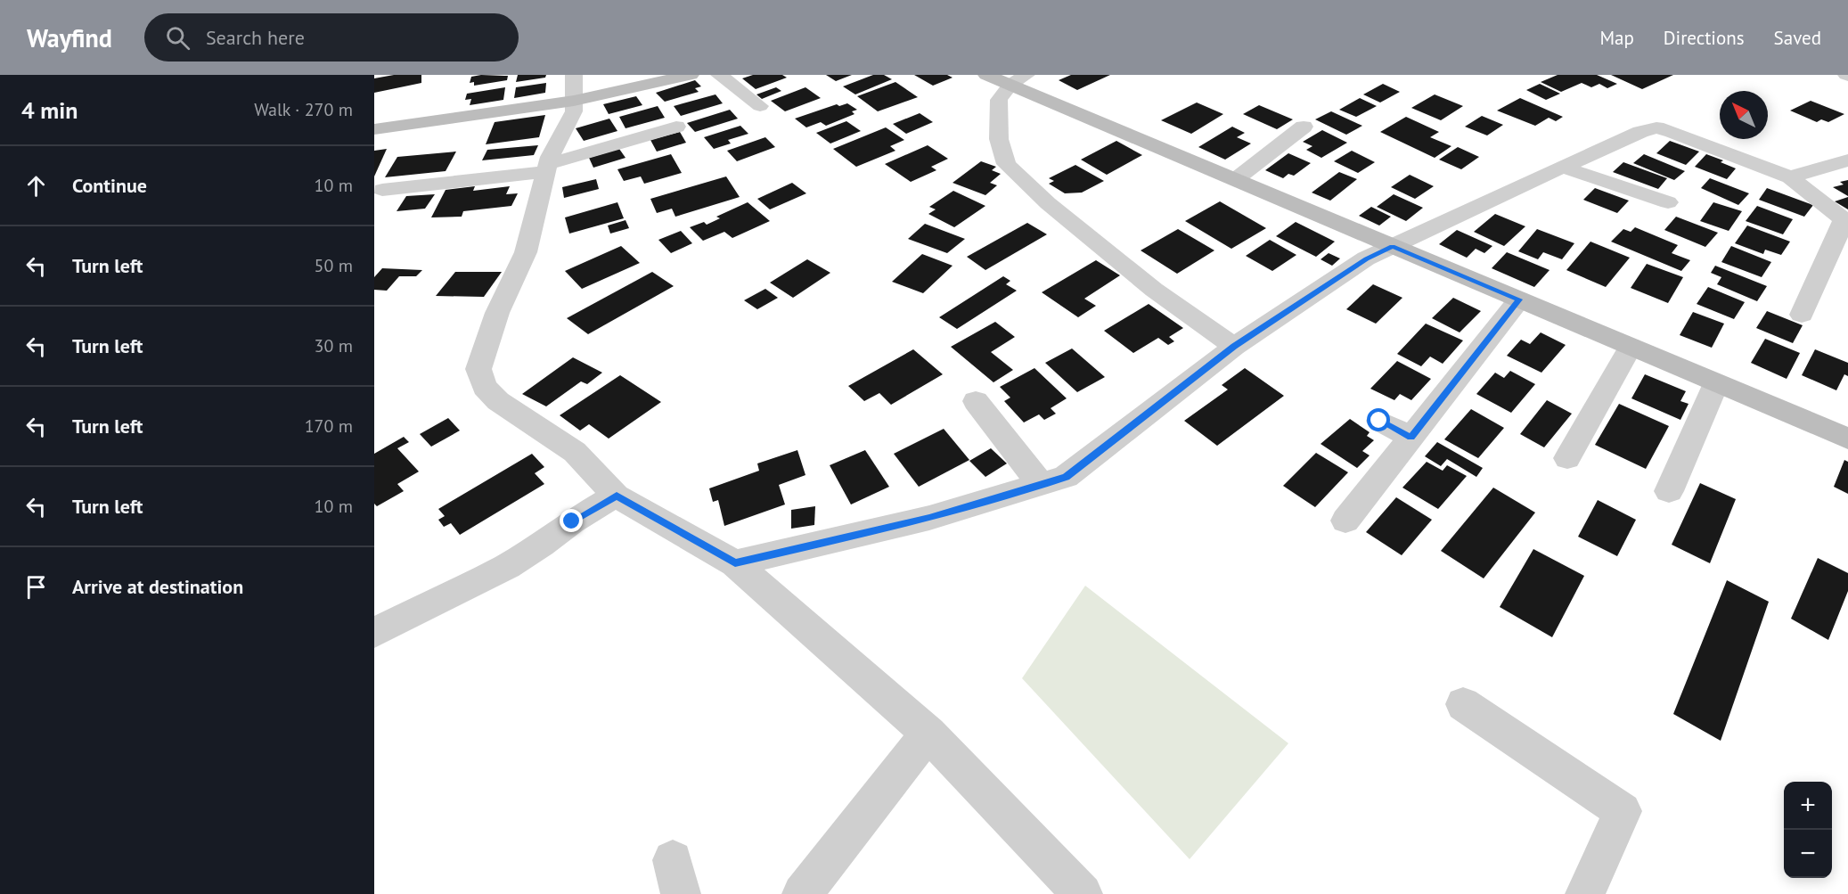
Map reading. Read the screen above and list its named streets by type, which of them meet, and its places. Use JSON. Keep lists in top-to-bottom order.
{
  "north": "top left",
  "page": {
    "header": "Wayfind",
    "search": "Search here",
    "nav": ["Map", "Directions", "Saved"],
    "heading": ["4 min", "Walk · 270 m"],
    "list": [
      ["Continue", "10 m"],
      ["Turn left", "50 m"],
      ["Turn left", "30 m"],
      ["Turn left", "170 m"],
      ["Turn left", "10 m"],
      "Arrive at destination"
    ],
    "map_buttons": ["+", "−"]
  }
}
